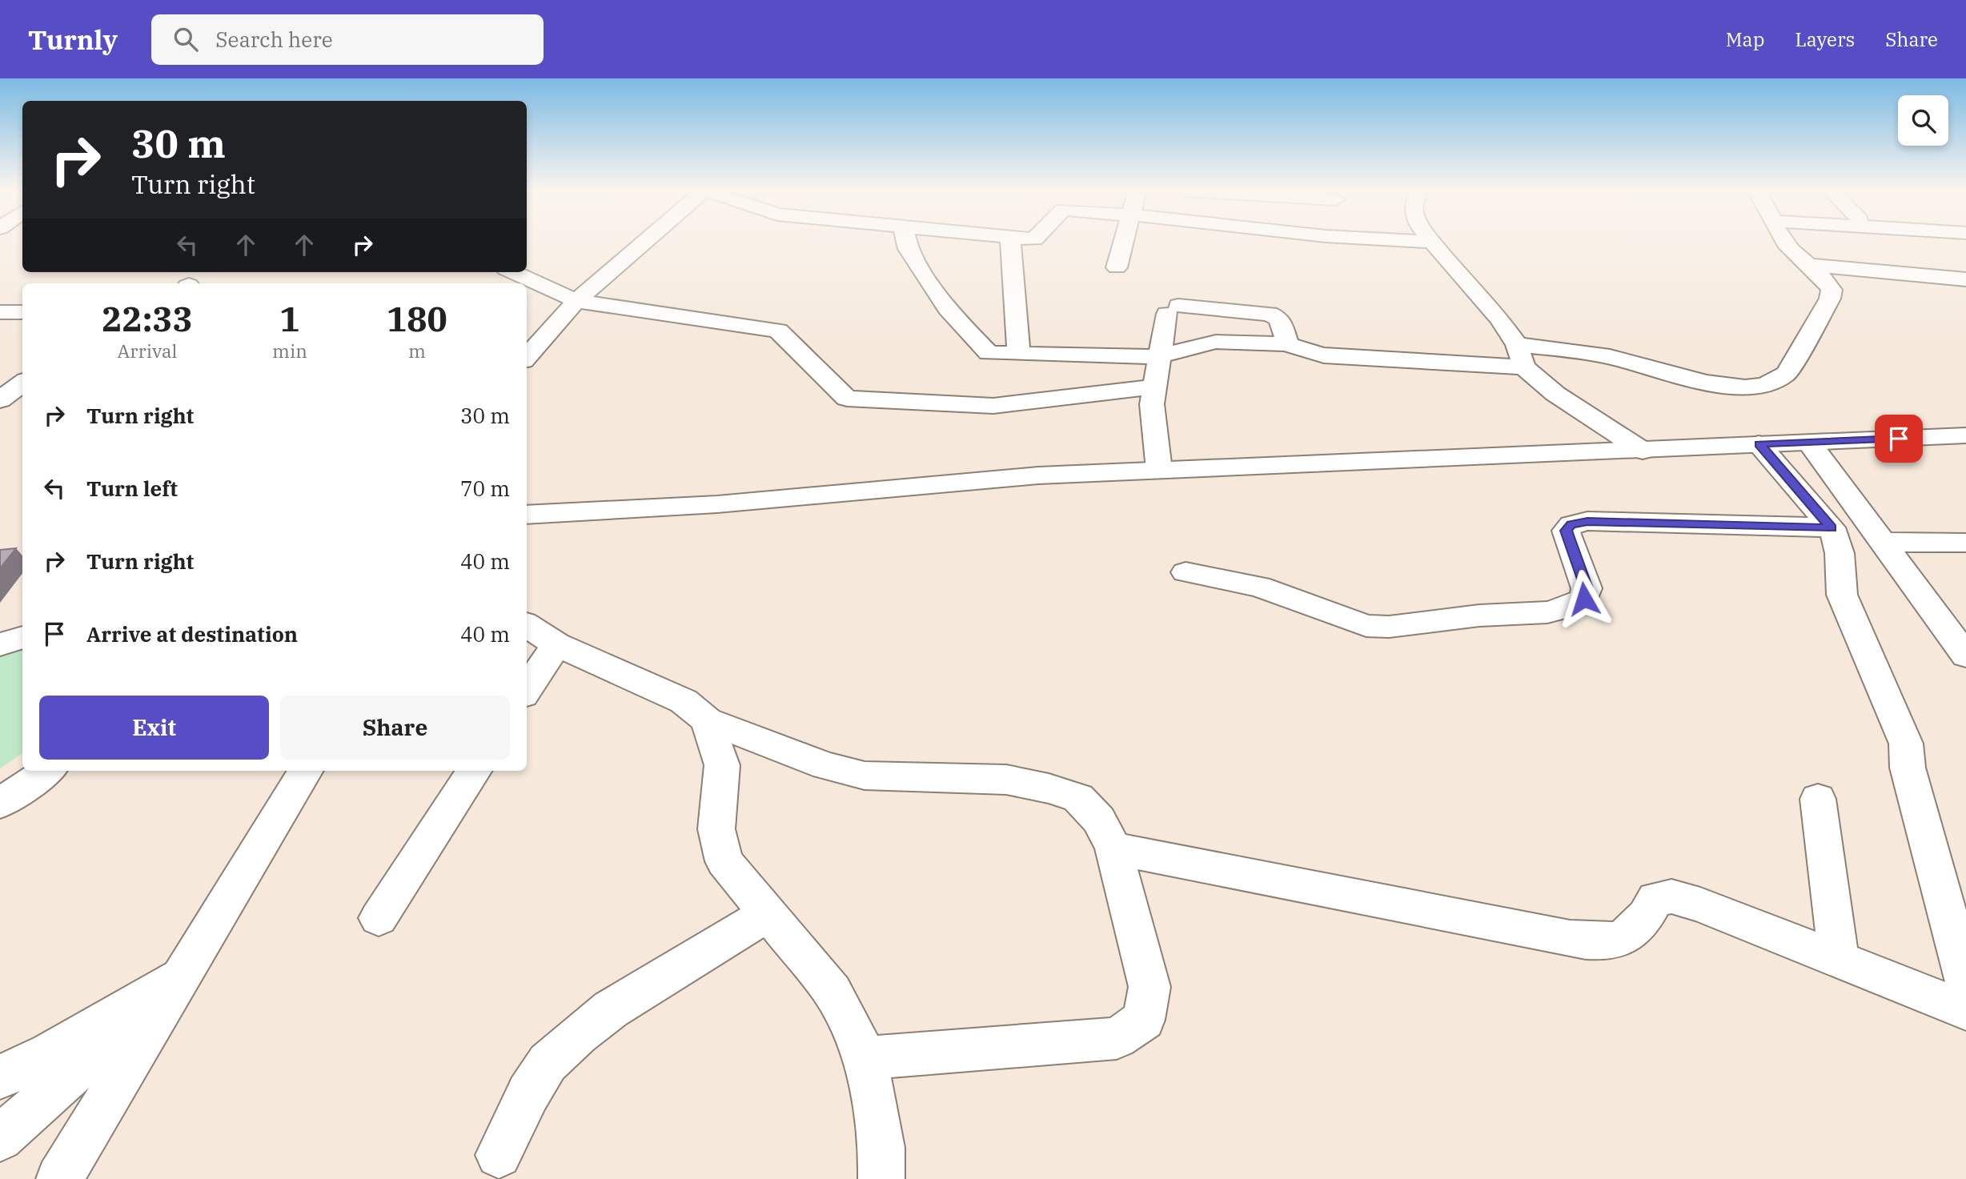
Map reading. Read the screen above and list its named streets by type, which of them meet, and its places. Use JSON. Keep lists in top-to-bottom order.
{
  "page": {
    "header": "Turnly",
    "search": "Search here",
    "nav": ["Map", "Layers", "Share"],
    "turn": ["30 m", "Turn right"],
    "eta": [
      "22:33",
      "Arrival",
      "1",
      "min",
      "180",
      "m"
    ],
    "list": [
      {
        "name": "Turn right",
        "value": "30 m"
      },
      {
        "name": "Turn left",
        "value": "70 m"
      },
      {
        "name": "Turn right",
        "value": "40 m"
      },
      {
        "name": "Arrive at destination",
        "value": "40 m"
      }
    ],
    "buttons": ["Exit", "Share"]
  }
}
